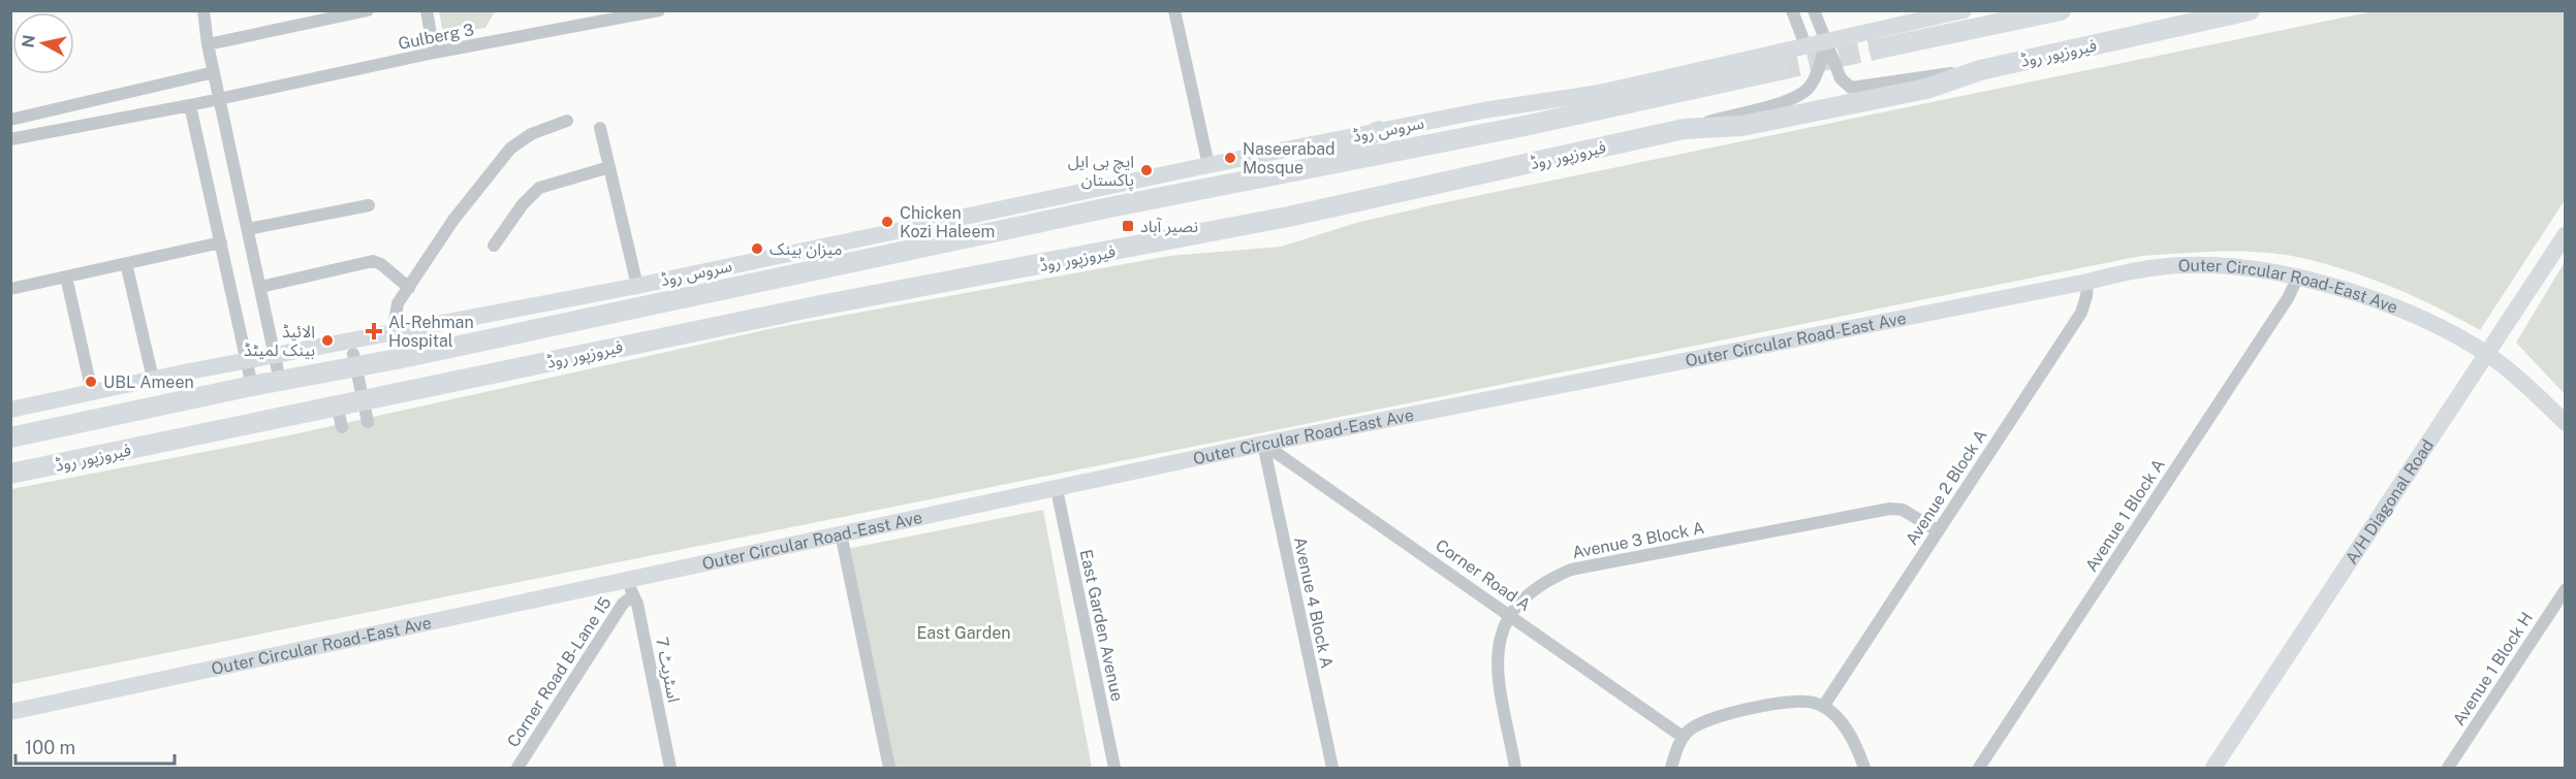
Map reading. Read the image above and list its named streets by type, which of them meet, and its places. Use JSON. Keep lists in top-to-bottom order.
{
  "streets": {
    "main road": ["فیروزپور روڈ"],
    "street": [
      "Gulberg 3",
      "سروس روڈ",
      "Outer Circular Road-East Ave",
      "Avenue 2 Block A",
      "A/H Diagonal Road",
      "Avenue 1 Block A",
      "Avenue 3 Block A",
      "Corner Road A",
      "Avenue 4 Block A",
      "East Garden Avenue",
      "Avenue 1 Block H",
      "اسٹریٹ 7",
      "Corner Road B-Lane 15"
    ]
  },
  "crossings": [
    ["Outer Circular Road-East Ave", "Avenue 2 Block A"],
    ["Outer Circular Road-East Ave", "A/H Diagonal Road"],
    ["Outer Circular Road-East Ave", "Avenue 1 Block A"],
    ["Outer Circular Road-East Ave", "Corner Road A"],
    ["Outer Circular Road-East Ave", "Avenue 4 Block A"],
    ["Outer Circular Road-East Ave", "East Garden Avenue"],
    ["Outer Circular Road-East Ave", "اسٹریٹ 7"],
    ["Outer Circular Road-East Ave", "Corner Road B-Lane 15"],
    ["Avenue 2 Block A", "Avenue 3 Block A"],
    ["Avenue 3 Block A", "Corner Road A"],
    ["Corner Road A", "Avenue 4 Block A"],
    ["اسٹریٹ 7", "Corner Road B-Lane 15"]
  ],
  "parks": ["East Garden"],
  "places": {
    "other": [
      "Naseerabad Mosque",
      "ایچ بی ایل پاکستان",
      "Chicken Kozi Haleem",
      "میزان بینک",
      "الائیڈ بینک لمیٹڈ",
      "UBL Ameen"
    ],
    "transit": ["نصیر آباد"],
    "health": ["Al-Rehman Hospital"]
  },
  "scale_bar": "100 m",
  "north": "left"
}
